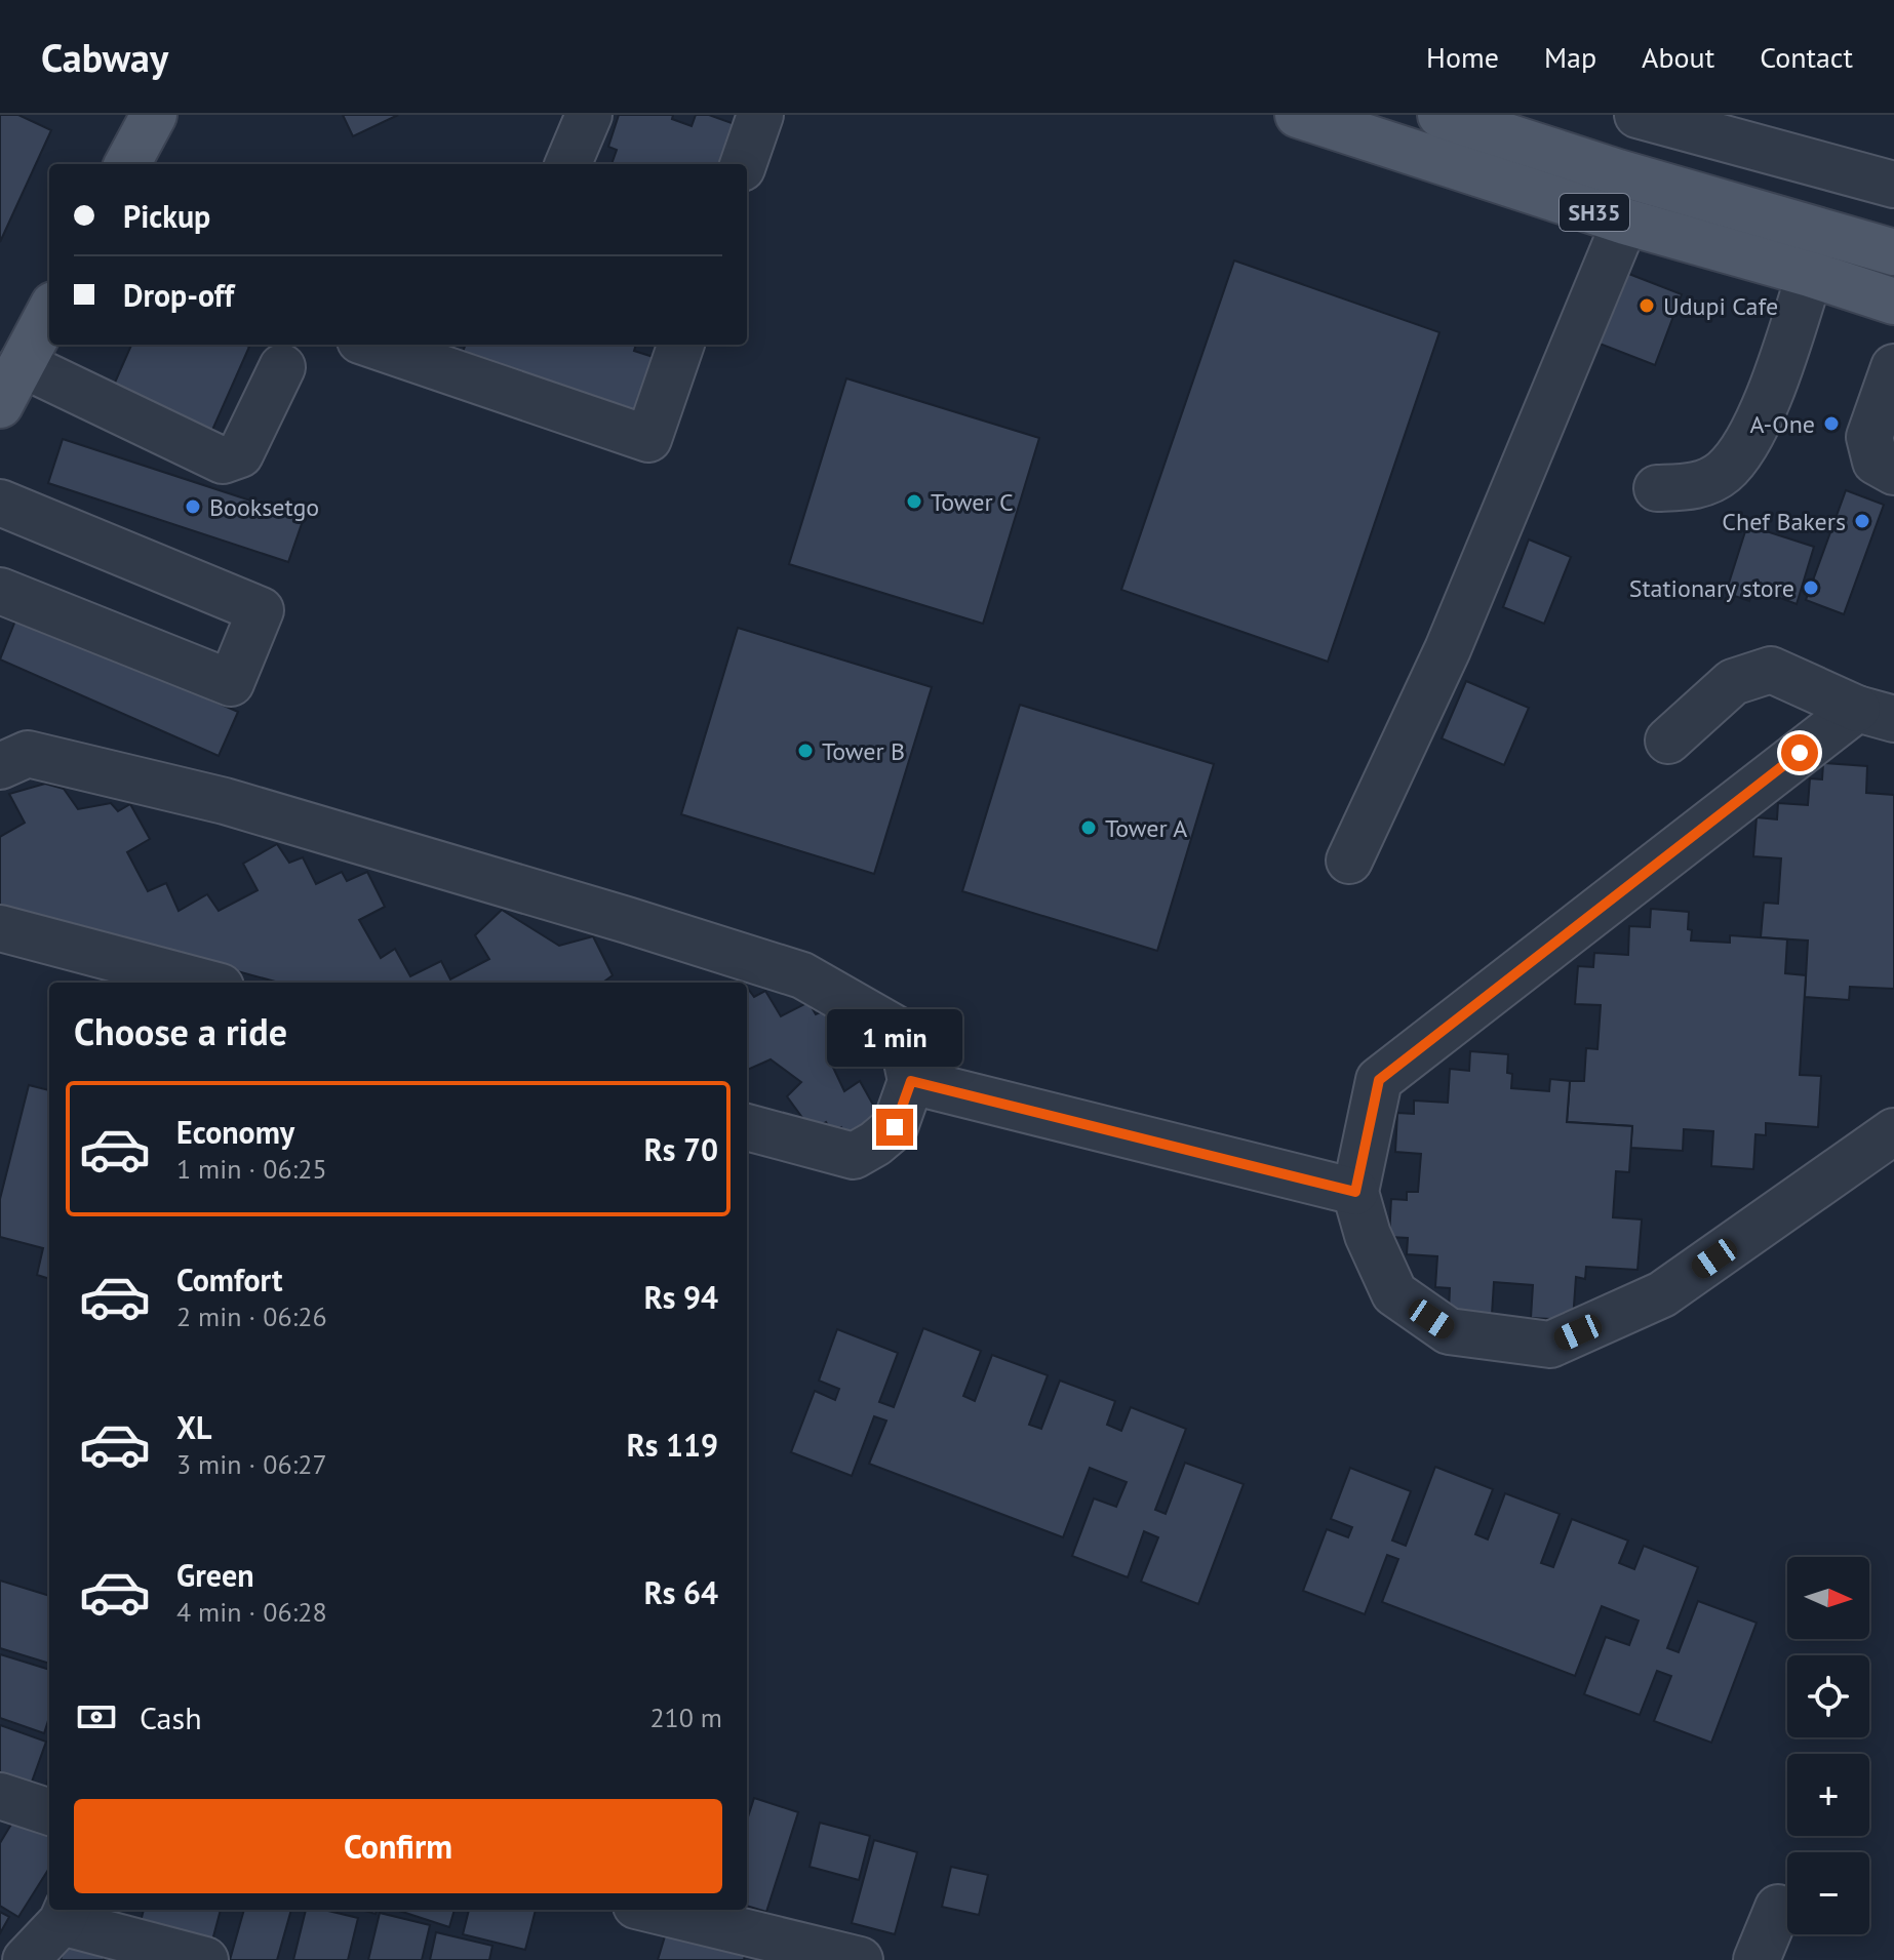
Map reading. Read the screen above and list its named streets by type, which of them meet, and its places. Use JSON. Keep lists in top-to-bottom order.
{
  "streets": {
    "main road": ["SH35"]
  },
  "places": [
    "Udupi Cafe",
    "A-One",
    "Tower C",
    "Booksetgo",
    "Chef Bakers",
    "Stationary store",
    "Tower B",
    "Tower A"
  ],
  "north": "right",
  "page": {
    "header": "Cabway",
    "nav": [
      "Home",
      "Map",
      "About",
      "Contact"
    ],
    "banner": ["Pickup", "Drop-off"],
    "heading": "Choose a ride",
    "bubble": "1 min",
    "list": [
      {
        "name": "Economy",
        "note": "1 min · 06:25",
        "value": "Rs 70"
      },
      {
        "name": "Comfort",
        "note": "2 min · 06:26",
        "value": "Rs 94"
      },
      {
        "name": "XL",
        "note": "3 min · 06:27",
        "value": "Rs 119"
      },
      {
        "name": "Green",
        "note": "4 min · 06:28",
        "value": "Rs 64"
      }
    ],
    "map_buttons": ["+", "−"],
    "pay": ["Cash", "210 m"],
    "buttons": "Confirm"
  }
}
